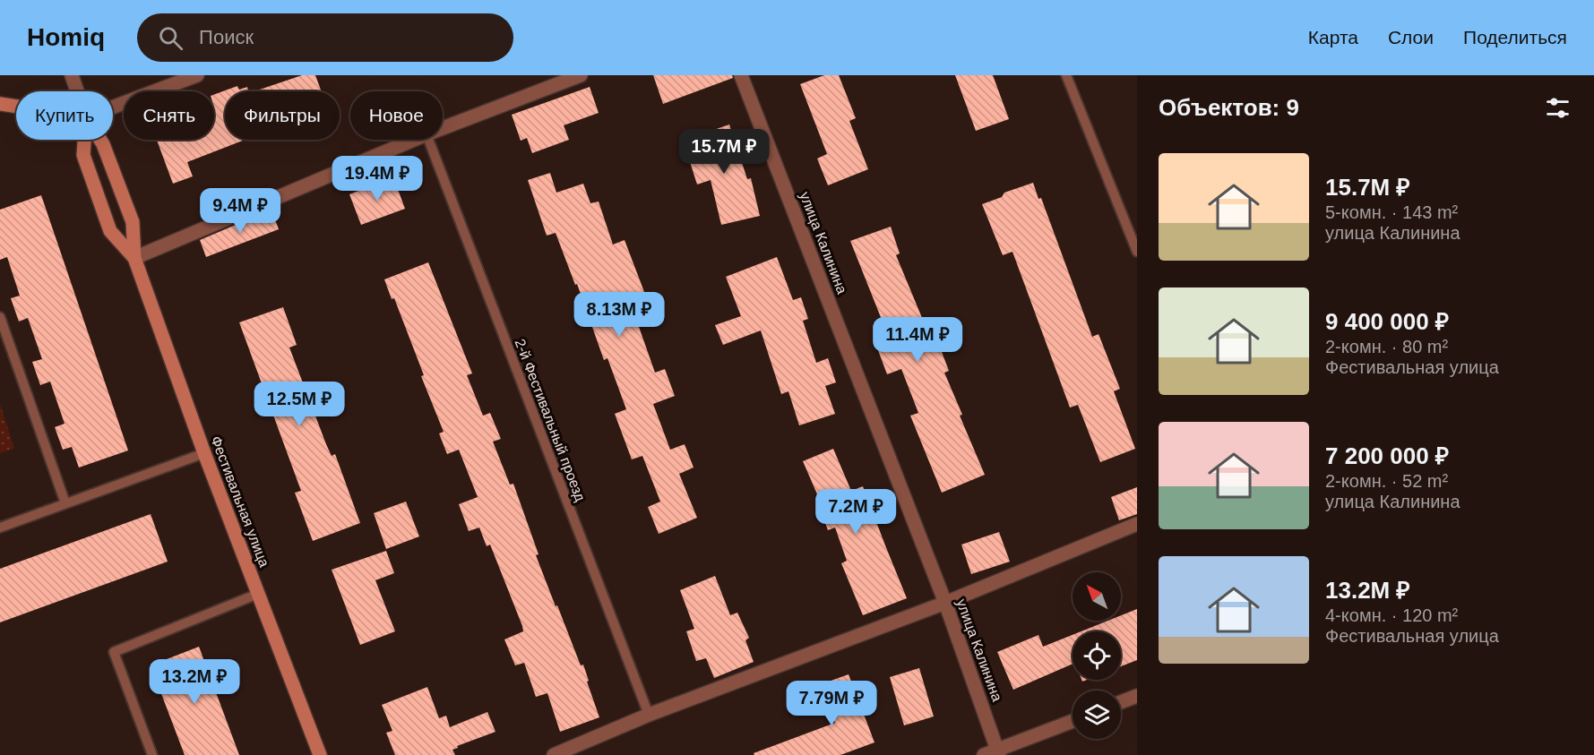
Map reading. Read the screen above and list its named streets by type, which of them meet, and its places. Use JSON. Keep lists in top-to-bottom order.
{
  "streets": {
    "street": ["улица Калинина", "Фестивальная улица"],
    "lane": ["2-й Фестивальный проезд"]
  },
  "north": "top left",
  "page": {
    "header": "Homiq",
    "search": "Поиск",
    "nav": ["Карта", "Слои", "Поделиться"],
    "heading": "Объектов: 9",
    "chip": [
      "Купить",
      "Снять",
      "Фильтры",
      "Новое"
    ],
    "price": [
      "15.7M ₽",
      "19.4M ₽",
      "9.4M ₽",
      "8.13M ₽",
      "11.4M ₽",
      "12.5M ₽",
      "7.2M ₽",
      "13.2M ₽",
      "7.79M ₽"
    ],
    "list": [
      {
        "name": "15.7M ₽",
        "note": "5-комн. · 143 m² · улица Калинина"
      },
      {
        "name": "9 400 000 ₽",
        "note": "2-комн. · 80 m² · Фестивальная улица"
      },
      {
        "name": "7 200 000 ₽",
        "note": "2-комн. · 52 m² · улица Калинина"
      },
      {
        "name": "13.2M ₽",
        "note": "4-комн. · 120 m² · Фестивальная улица"
      }
    ]
  }
}
